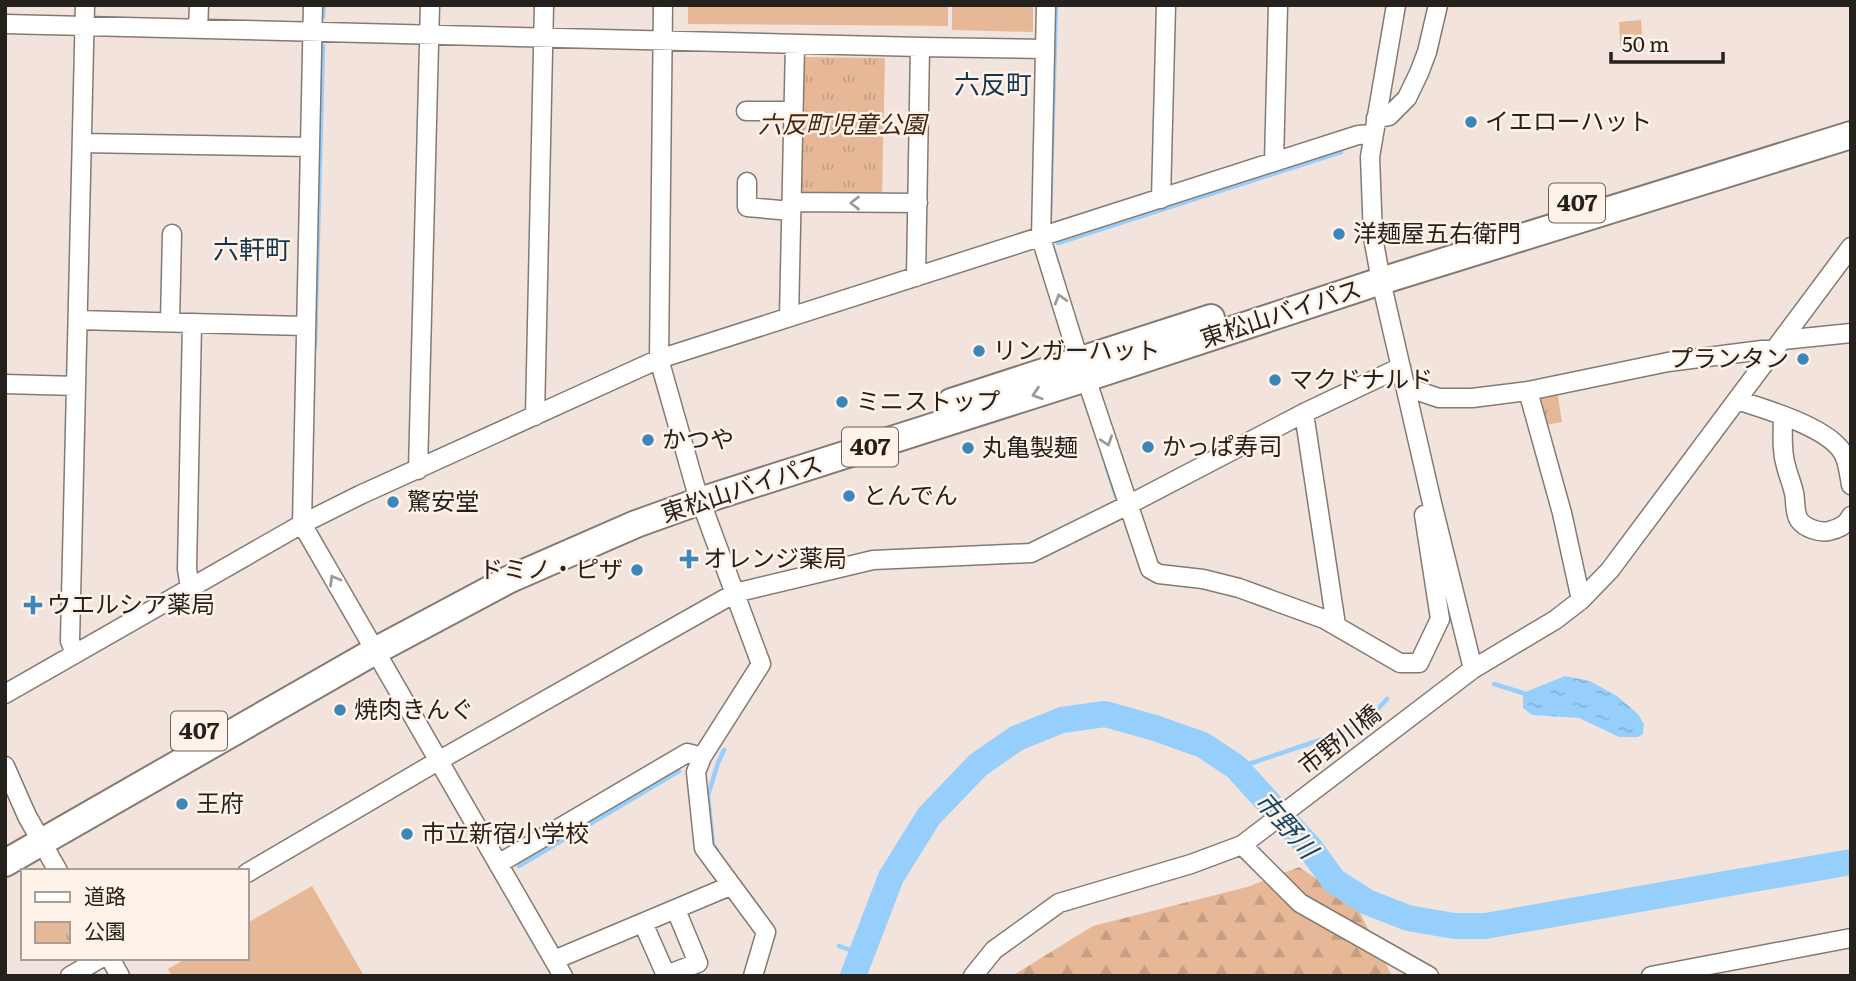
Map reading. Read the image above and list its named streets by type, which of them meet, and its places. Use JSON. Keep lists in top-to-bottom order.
{
  "streets": {
    "highway": ["407", "東松山バイパス"],
    "street": ["市野川橋"]
  },
  "districts": ["六反町", "六軒町"],
  "water": ["市野川"],
  "parks": ["六反町児童公園"],
  "places": {
    "other": [
      "イエローハット",
      "洋麺屋五右衛門",
      "リンガーハット",
      "プランタン",
      "マクドナルド",
      "ミニストップ",
      "かつや",
      "かっぱ寿司",
      "丸亀製麺",
      "とんでん",
      "驚安堂",
      "ドミノ・ピザ",
      "焼肉きんぐ",
      "王府",
      "市立新宿小学校"
    ],
    "health": ["オレンジ薬局", "ウエルシア薬局"]
  },
  "legend": ["道路", "公園"],
  "scale_bar": "50 m"
}
